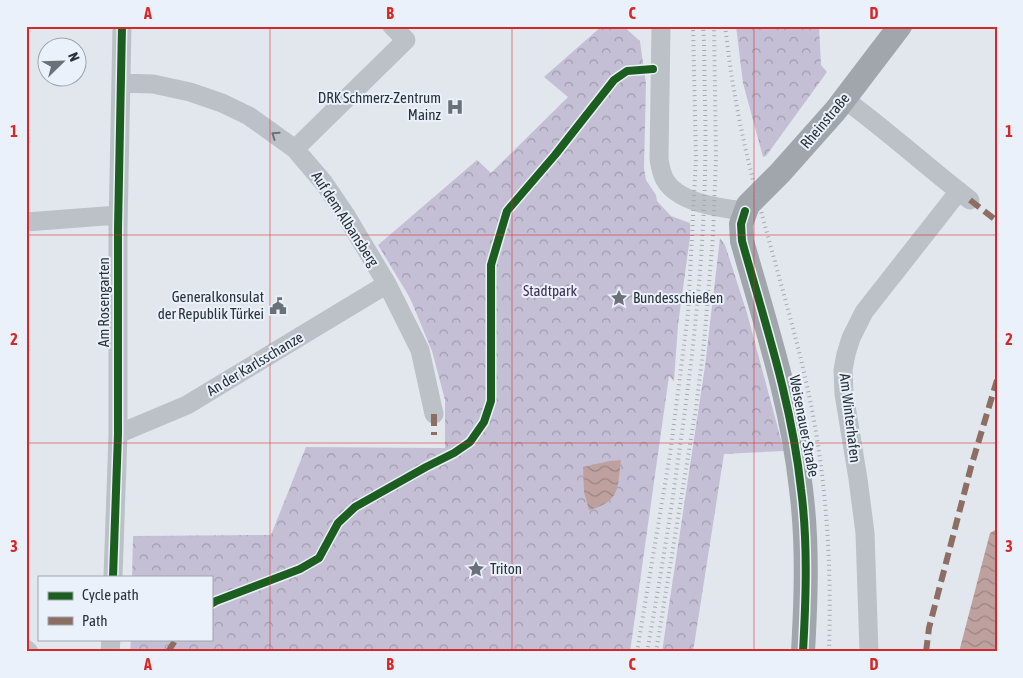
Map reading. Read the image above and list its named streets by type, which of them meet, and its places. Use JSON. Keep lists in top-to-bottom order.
{
  "streets": {
    "main road": ["Rheinstraße", "Weisenauer Straße"],
    "street": [
      "Auf dem Albansberg",
      "Am Rosengarten",
      "An der Karlsschanze",
      "Am Winterhafen"
    ]
  },
  "crossings": [
    ["Rheinstraße", "Am Winterhafen"],
    ["Rheinstraße", "Weisenauer Straße"],
    ["Auf dem Albansberg", "Am Rosengarten"],
    ["Auf dem Albansberg", "An der Karlsschanze"],
    ["Am Rosengarten", "An der Karlsschanze"]
  ],
  "one_way": ["Auf dem Albansberg"],
  "parks": ["Stadtpark"],
  "places": {
    "hospital": ["DRK Schmerz-Zentrum Mainz"],
    "place": ["Bundesschießen", "Triton"],
    "public building": ["Generalkonsulat der Republik Türkei"]
  },
  "legend": ["Cycle path", "Path"],
  "north": "top right",
  "grid": {
    "columns": [
      "A",
      "B",
      "C",
      "D"
    ],
    "rows": ["1", "2", "3"]
  }
}
